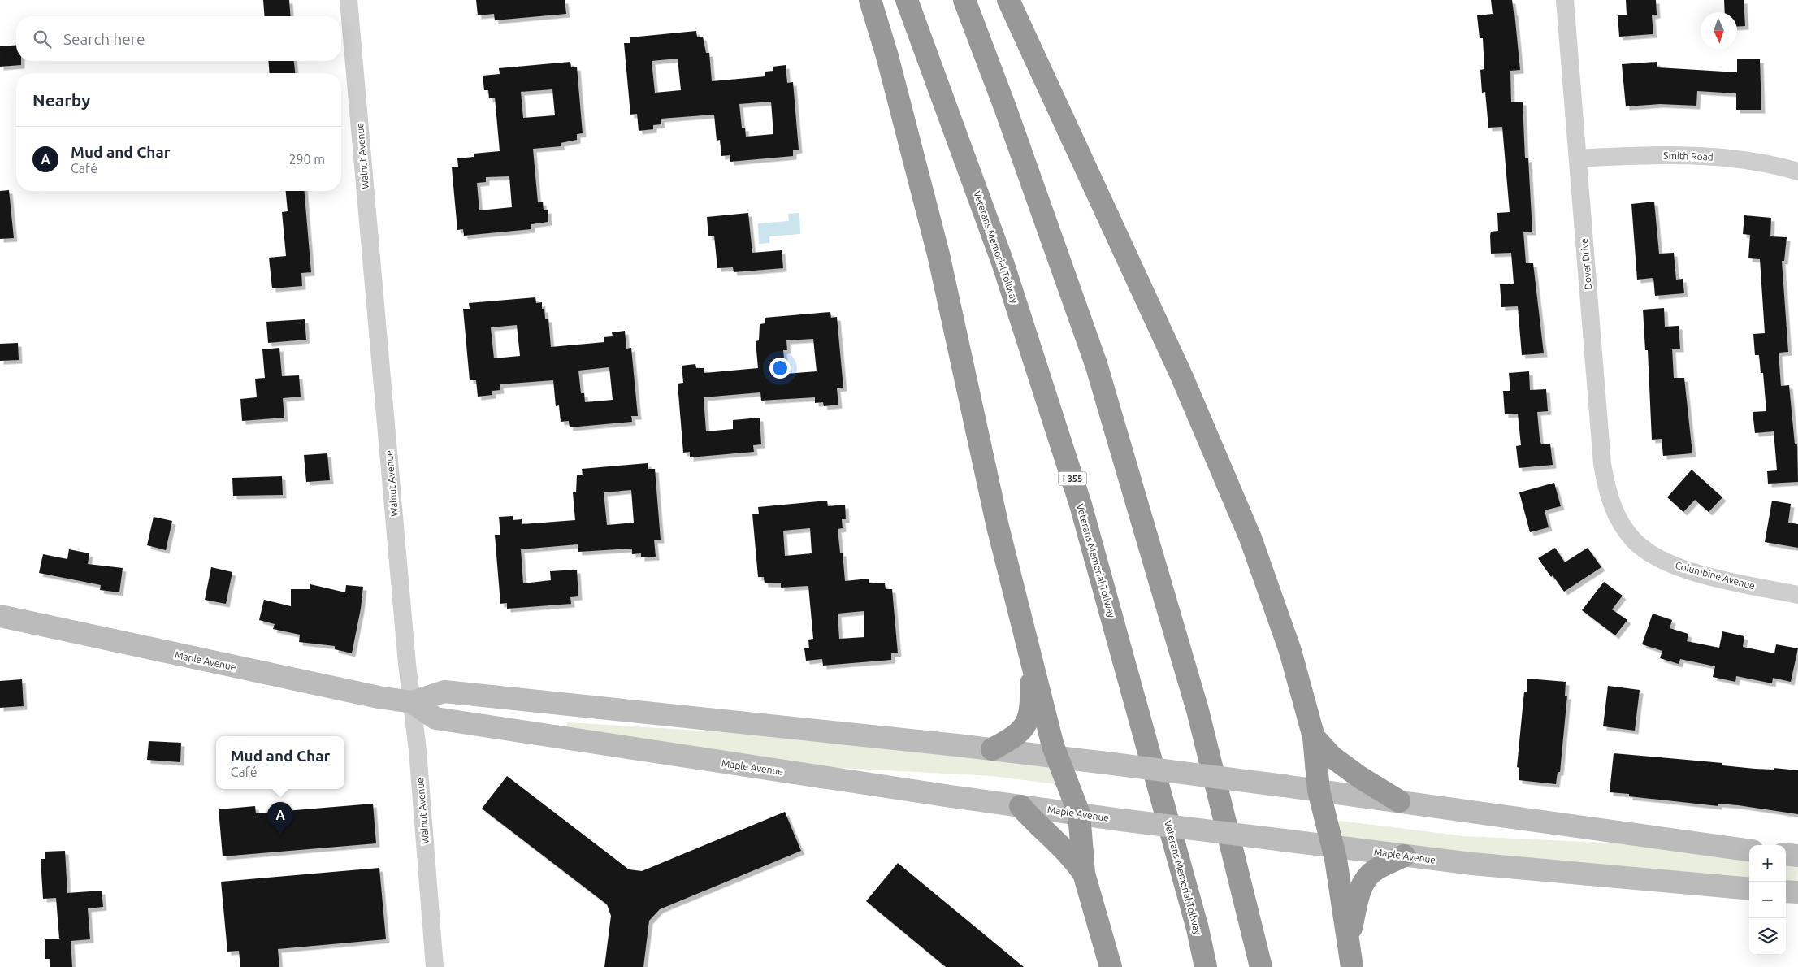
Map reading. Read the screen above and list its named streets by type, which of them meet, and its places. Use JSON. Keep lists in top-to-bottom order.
{
  "streets": {
    "highway": ["Veterans Memorial Tollway", "I 355"],
    "main road": ["Maple Avenue"],
    "street": [
      "Walnut Avenue",
      "Smith Road",
      "Dover Drive",
      "Columbine Avenue"
    ]
  },
  "crossings": [
    ["Walnut Avenue", "Maple Avenue"],
    ["Smith Road", "Dover Drive"],
    ["Dover Drive", "Columbine Avenue"]
  ],
  "north": "bottom",
  "page": {
    "search": "Search here",
    "heading": "Nearby",
    "list": [
      {
        "mark": "A",
        "name": "Mud and Char",
        "note": "Café",
        "value": "290 m"
      }
    ],
    "popup": ["Mud and Char", "Café"],
    "pins": "A",
    "map_buttons": ["+", "−"]
  }
}
